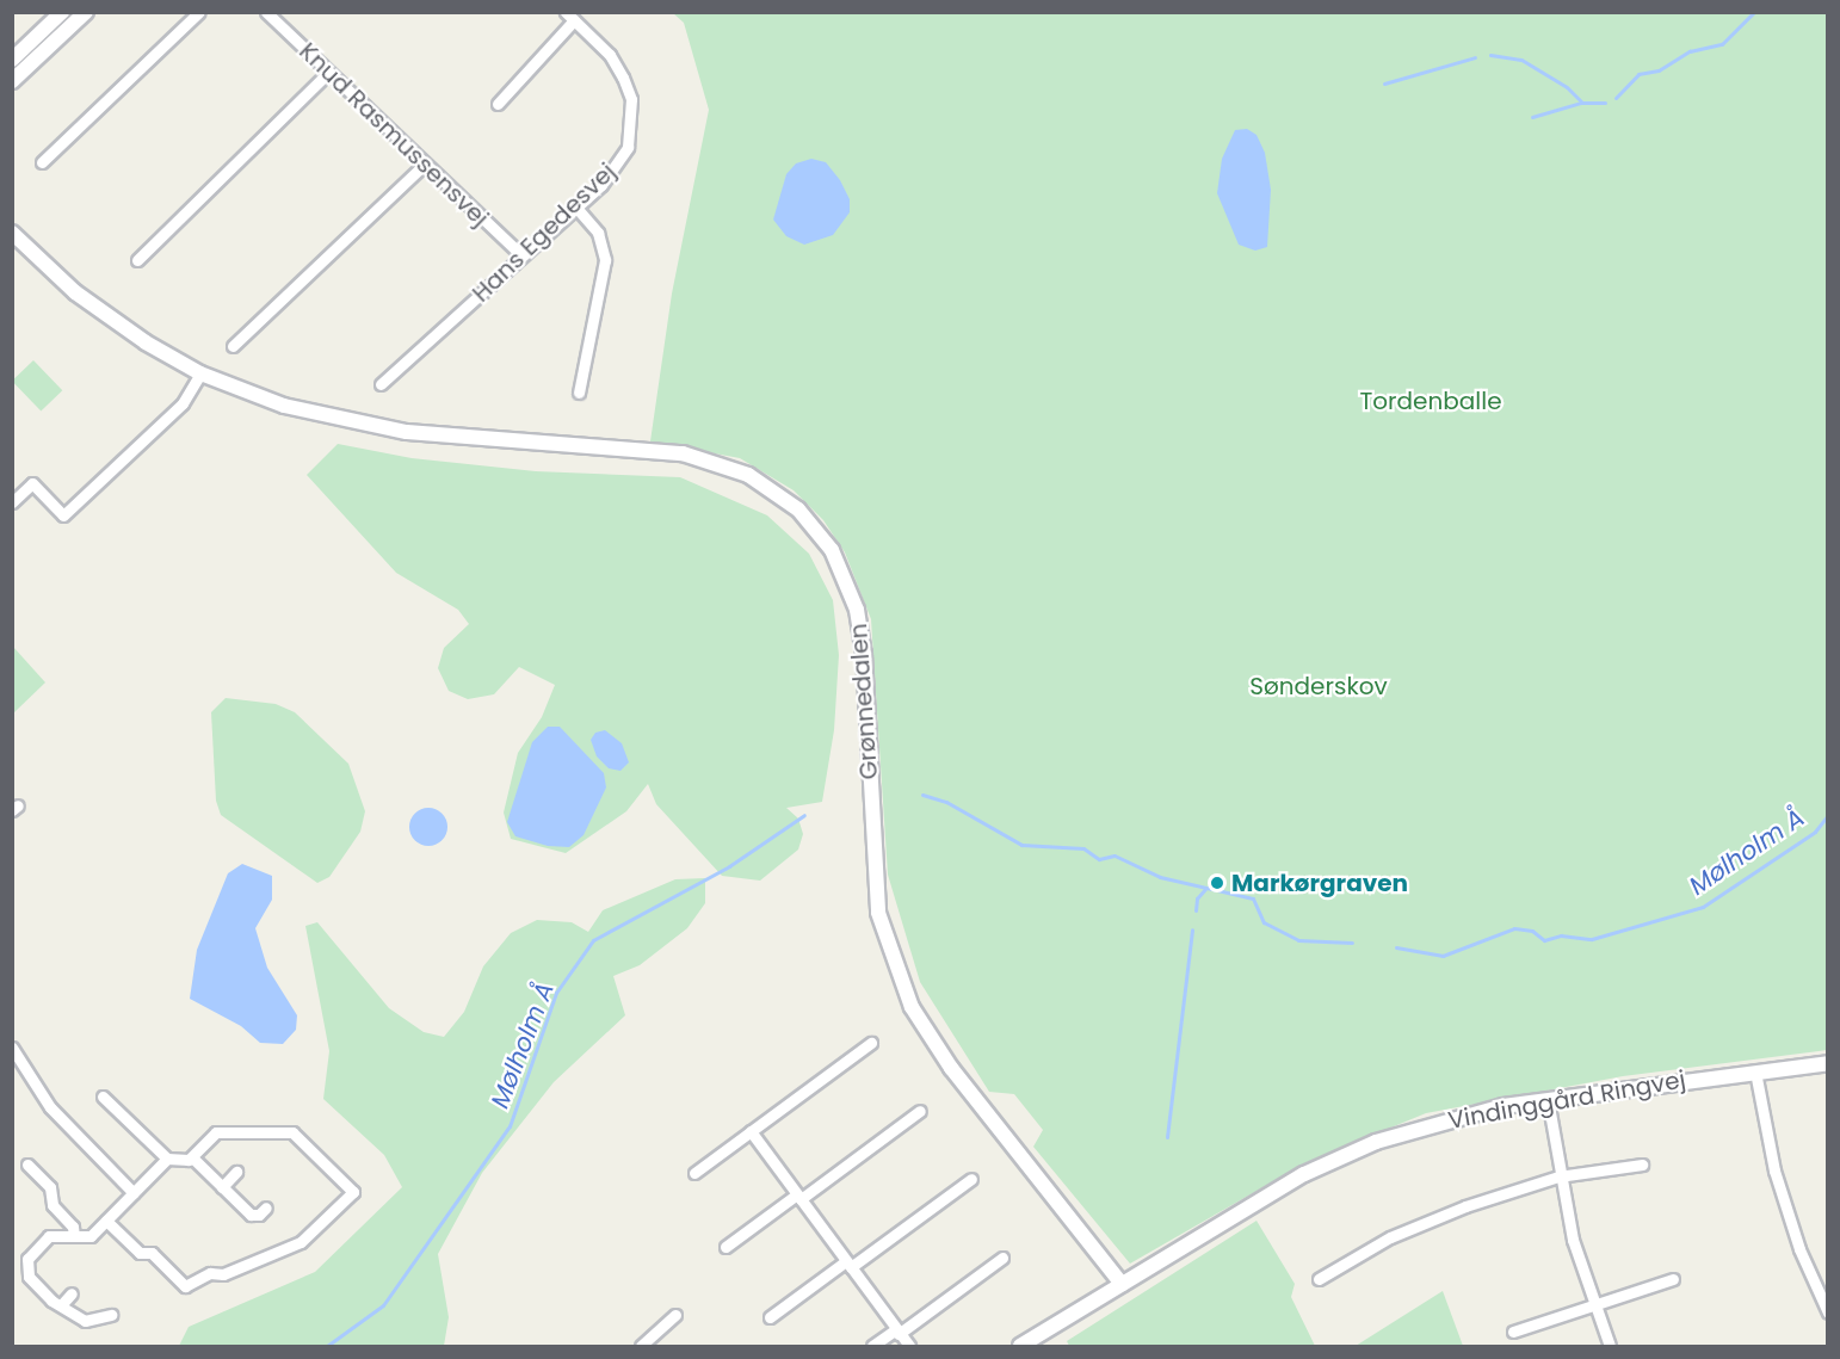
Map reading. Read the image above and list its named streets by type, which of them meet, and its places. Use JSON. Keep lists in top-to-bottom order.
{
  "streets": {
    "street": [
      "Knud Rasmussensvej",
      "Hans Egedesvej",
      "Grønnedalen",
      "Vindinggård Ringvej"
    ]
  },
  "crossings": [
    ["Knud Rasmussensvej", "Hans Egedesvej"],
    ["Grønnedalen", "Vindinggård Ringvej"]
  ],
  "water": ["Mølholm Å"],
  "parks": ["Tordenballe", "Sønderskov"],
  "places": ["Markørgraven"]
}
